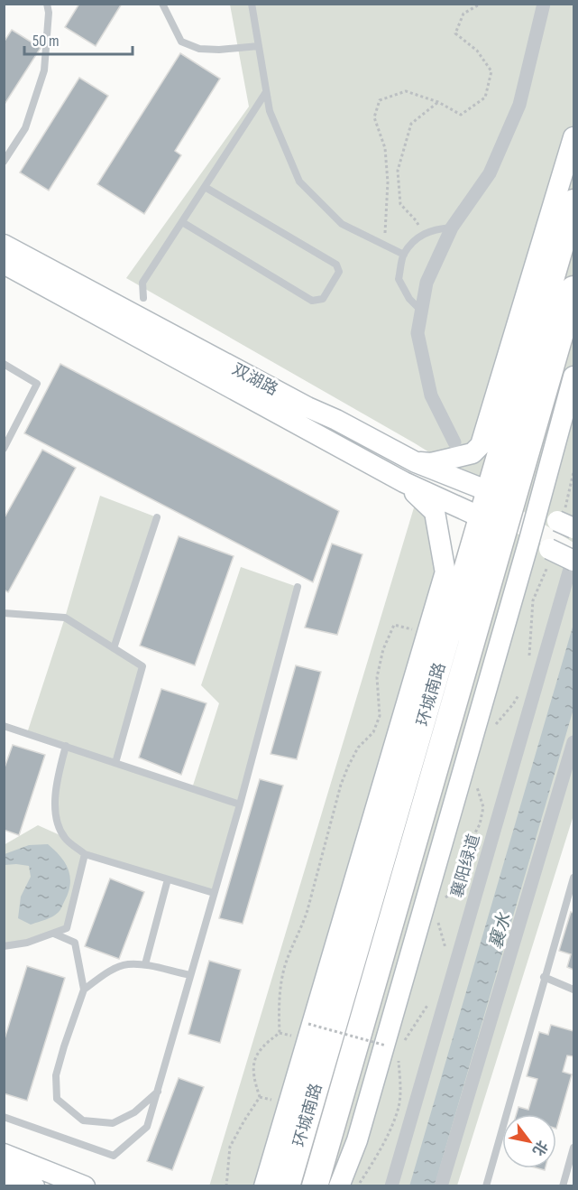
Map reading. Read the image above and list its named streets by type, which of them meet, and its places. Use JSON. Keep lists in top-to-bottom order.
{
  "streets": {
    "highway": ["环城南路"],
    "street": ["双湖路", "襄阳绿道"]
  },
  "crossings": [
    ["双湖路", "环城南路"]
  ],
  "water": ["襄水"],
  "scale_bar": "50 m",
  "north": "bottom right"
}
